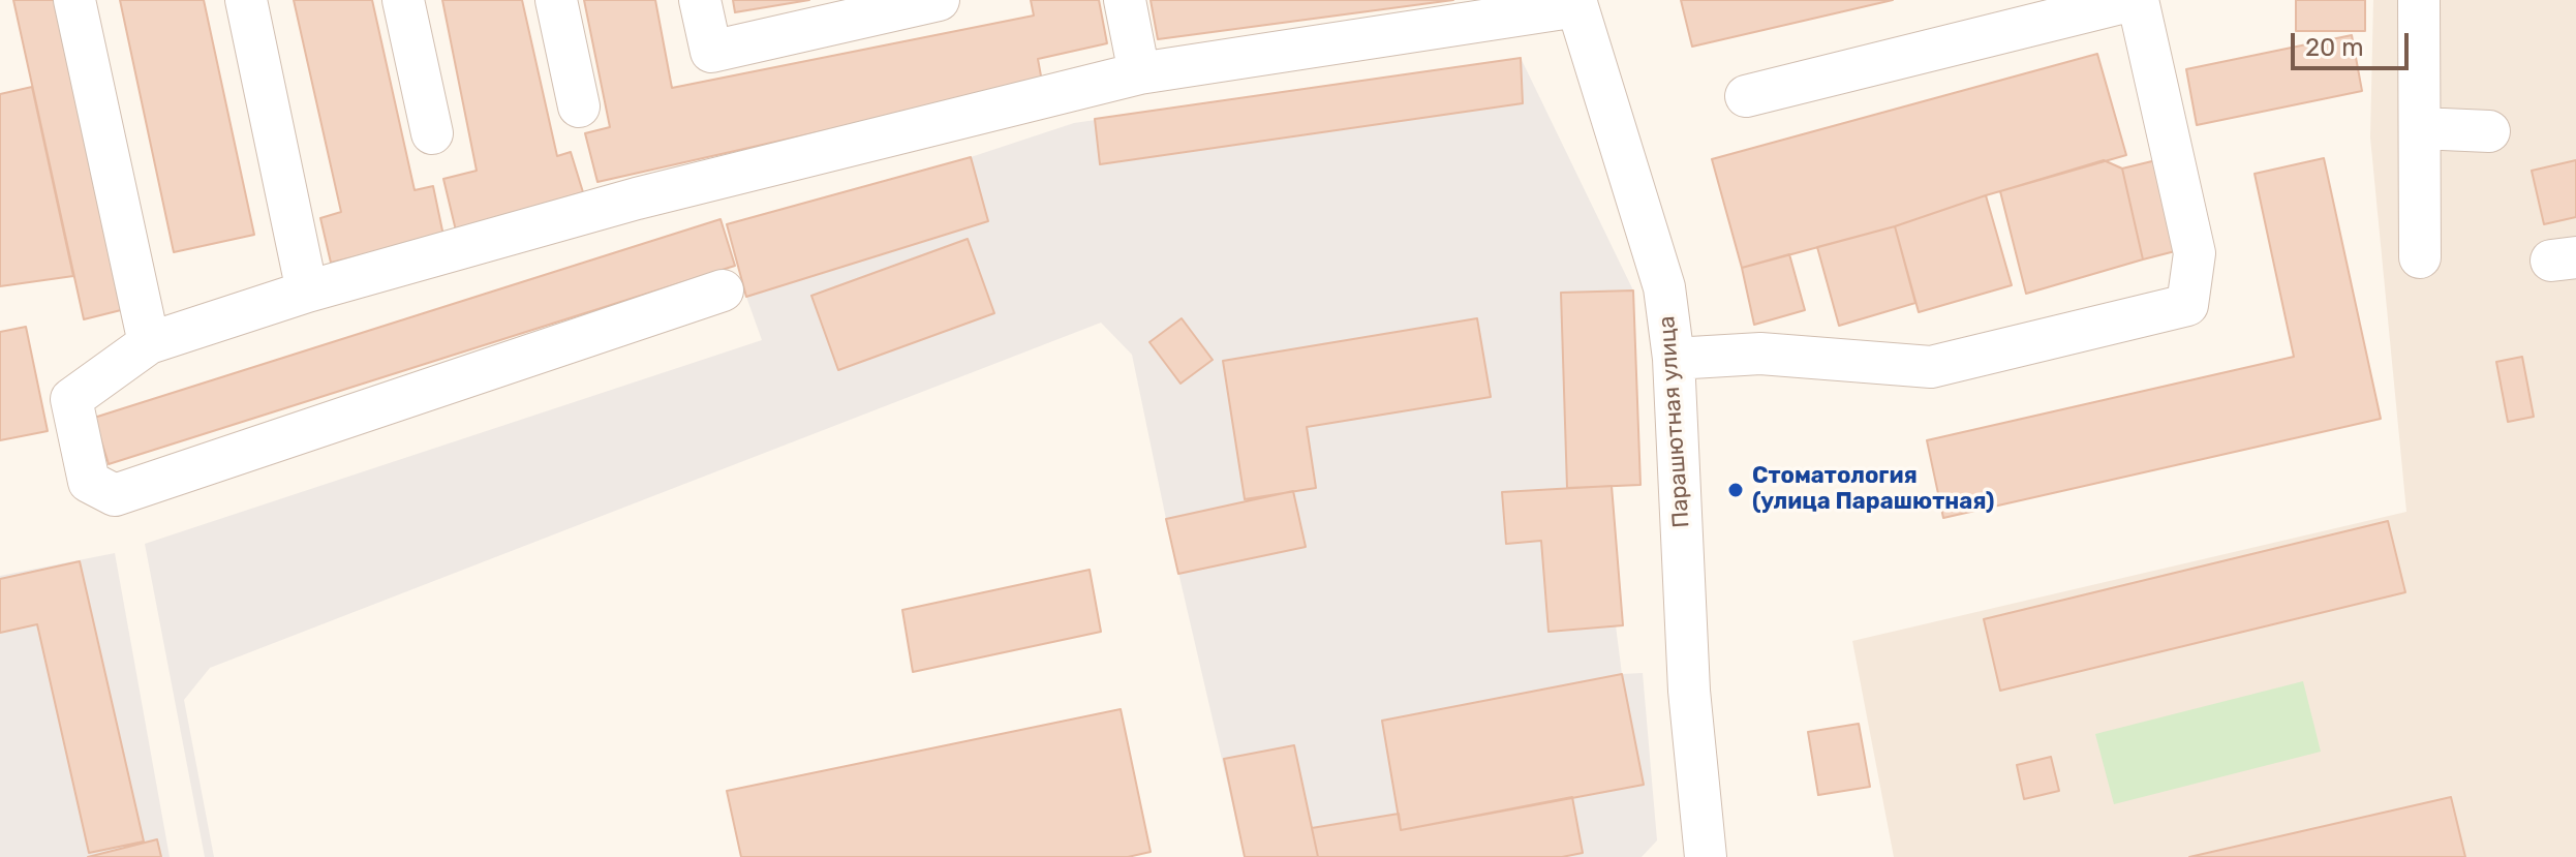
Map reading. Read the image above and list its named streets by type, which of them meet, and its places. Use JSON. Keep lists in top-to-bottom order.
{
  "streets": {
    "street": ["Парашютная улица"]
  },
  "places": ["Стоматология (улица Парашютная)"],
  "scale_bar": "20 m"
}
